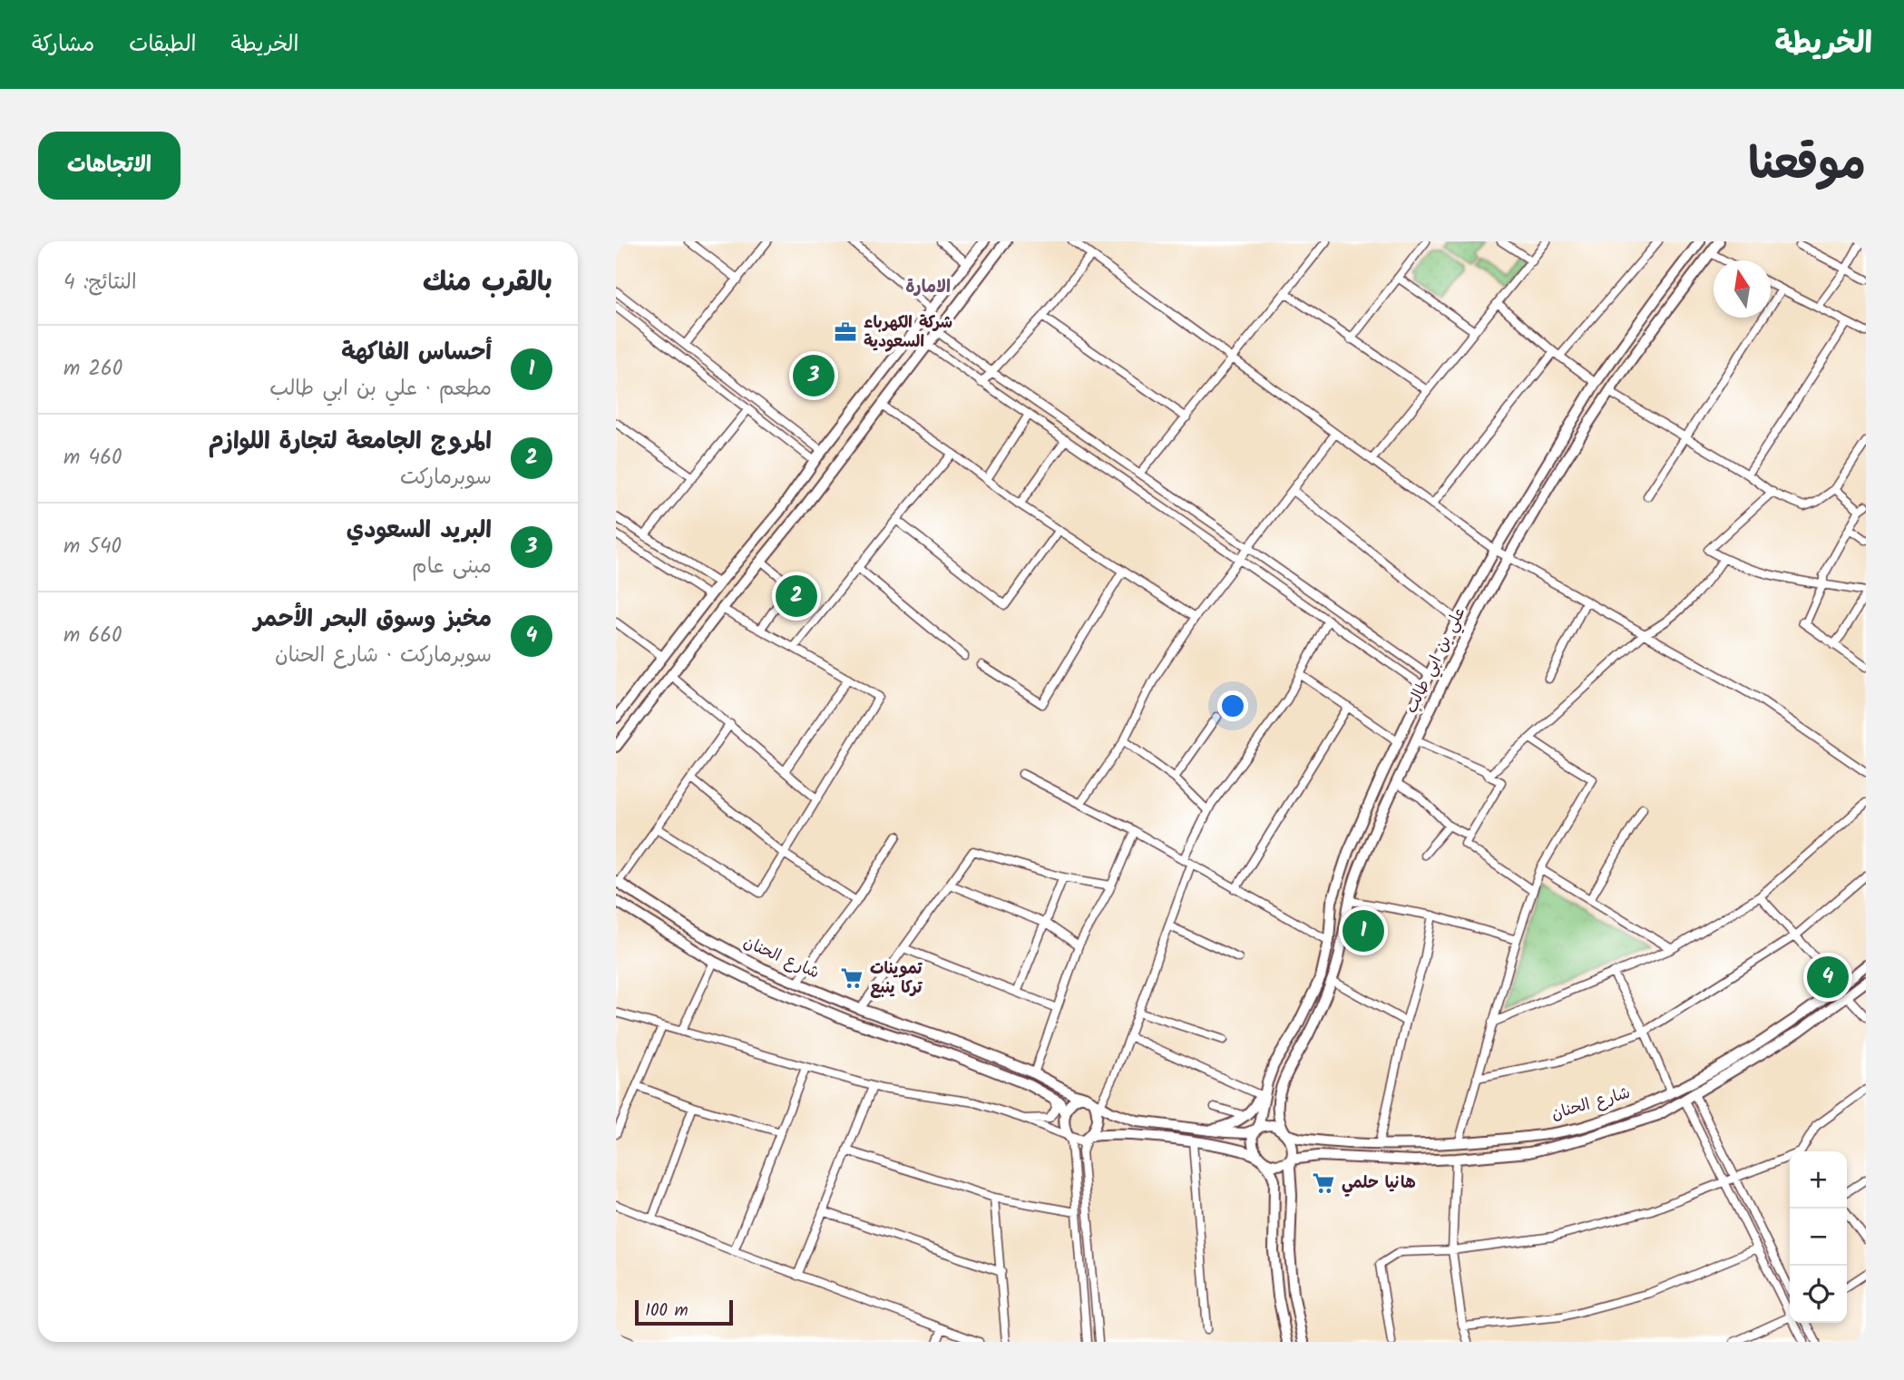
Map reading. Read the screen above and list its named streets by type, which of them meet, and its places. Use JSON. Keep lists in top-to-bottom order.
{
  "streets": {
    "main road": ["علي بن ابي طالب", "شارع الحنان"]
  },
  "crossings": [
    ["علي بن ابي طالب", "شارع الحنان"]
  ],
  "districts": ["الامارة"],
  "places": {
    "office": ["شركة الكهرباء السعودية"],
    "supermarket": ["تموينات تركا ينبع", "هانيا حلمي"]
  },
  "scale_bar": "100 m",
  "north": "top",
  "page": {
    "header": "الخريطة",
    "nav": ["الخريطة", "الطبقات", "مشاركة"],
    "title": "موقعنا",
    "buttons": "الاتجاهات",
    "heading": ["بالقرب منك", "النتائج: 4"],
    "list": [
      {
        "mark": "1",
        "name": "أحساس الفاكهة",
        "note": "مطعم · علي بن ابي طالب",
        "value": "260 m"
      },
      {
        "mark": "2",
        "name": "المروج الجامعة لتجارة اللوازم",
        "note": "سوبرماركت",
        "value": "460 m"
      },
      {
        "mark": "3",
        "name": "البريد السعودي",
        "note": "مبنى عام",
        "value": "540 m"
      },
      {
        "mark": "4",
        "name": "مخبز وسوق البحر الأحمر",
        "note": "سوبرماركت · شارع الحنان",
        "value": "660 m"
      }
    ],
    "pins": [
      "3",
      "2",
      "1",
      "4"
    ],
    "map_buttons": ["+", "−"],
    "scale": "100 m"
  }
}
